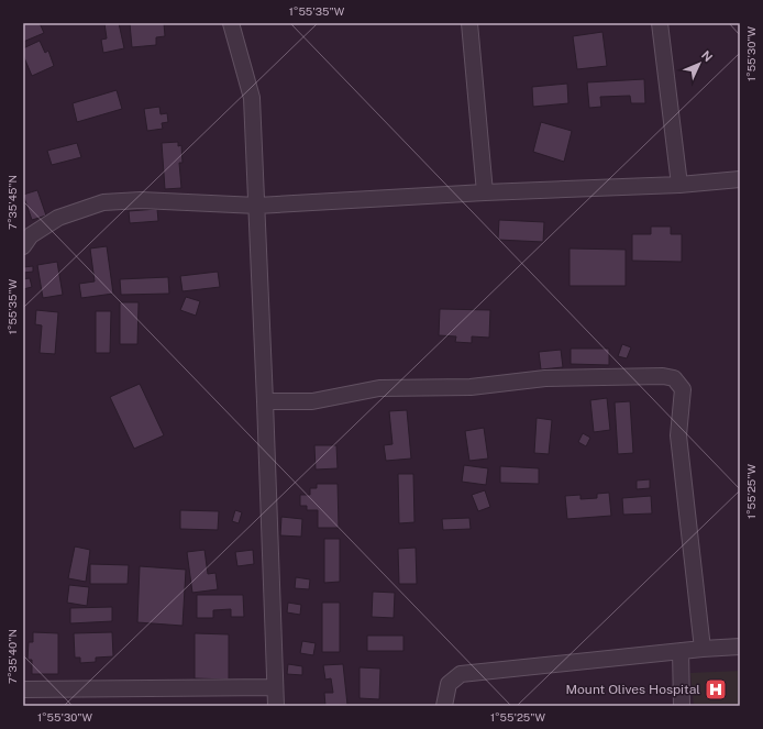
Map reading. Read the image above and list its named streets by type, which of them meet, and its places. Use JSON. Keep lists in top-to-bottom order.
{
  "places": {
    "hospital": ["Mount Olives Hospital"]
  },
  "north": "top right",
  "coordinates": [
    "1°55'35\"W",
    "1°55'30\"W",
    "7°35'45\"N",
    "1°55'25\"W",
    "7°35'40\"N"
  ]
}
